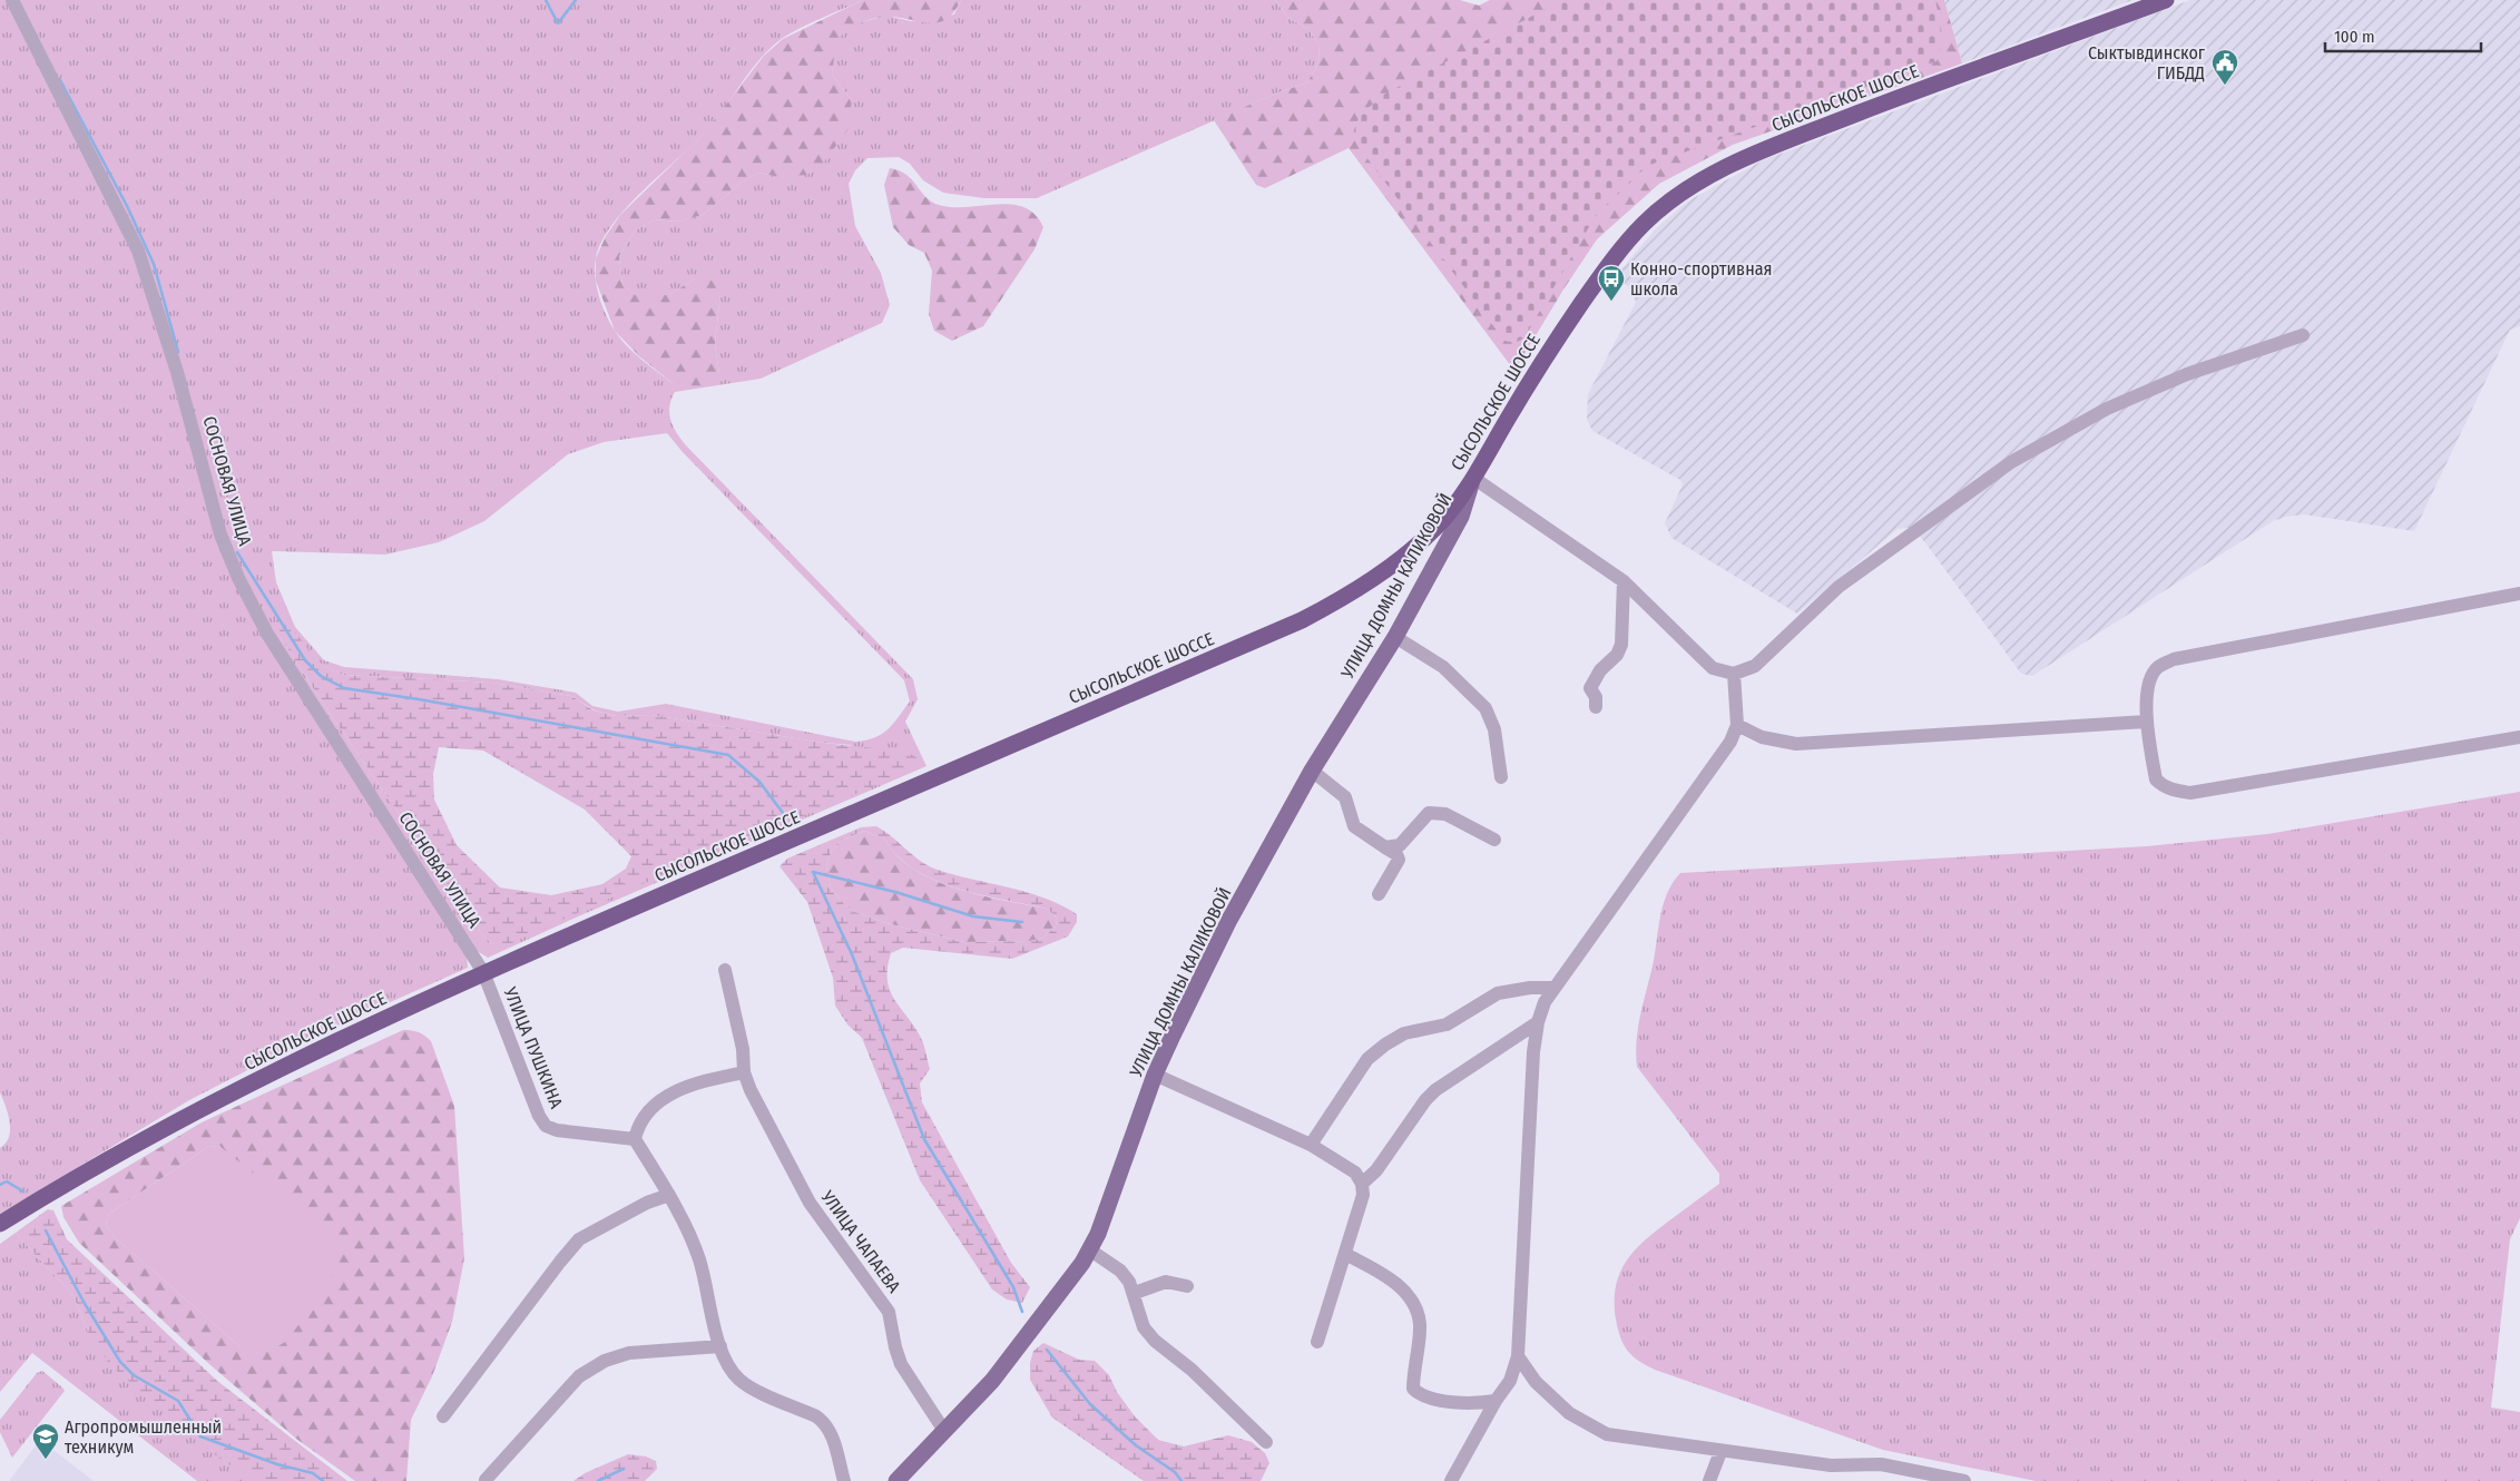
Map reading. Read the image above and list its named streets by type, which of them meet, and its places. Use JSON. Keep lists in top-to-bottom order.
{
  "streets": {
    "highway": ["СЫСОЛЬСКОЕ ШОССЕ"],
    "main road": ["УЛИЦА ДОМНЫ КАЛИКОВОЙ"],
    "street": ["СОСНОВАЯ УЛИЦА", "УЛИЦА ПУШКИНА", "УЛИЦА ЧАПАЕВА"]
  },
  "crossings": [
    ["СЫСОЛЬСКОЕ ШОССЕ", "СОСНОВАЯ УЛИЦА"],
    ["СЫСОЛЬСКОЕ ШОССЕ", "УЛИЦА ДОМНЫ КАЛИКОВОЙ"],
    ["СЫСОЛЬСКОЕ ШОССЕ", "УЛИЦА ПУШКИНА"],
    ["СОСНОВАЯ УЛИЦА", "УЛИЦА ПУШКИНА"],
    ["УЛИЦА ДОМНЫ КАЛИКОВОЙ", "УЛИЦА ЧАПАЕВА"]
  ],
  "places": {
    "public building": ["Сыктывдинског ГИБДД"],
    "bus stop": ["Конно-спортивная школа"],
    "school or university": ["Агропромышленный техникум"]
  },
  "scale_bar": "100 m"
}
